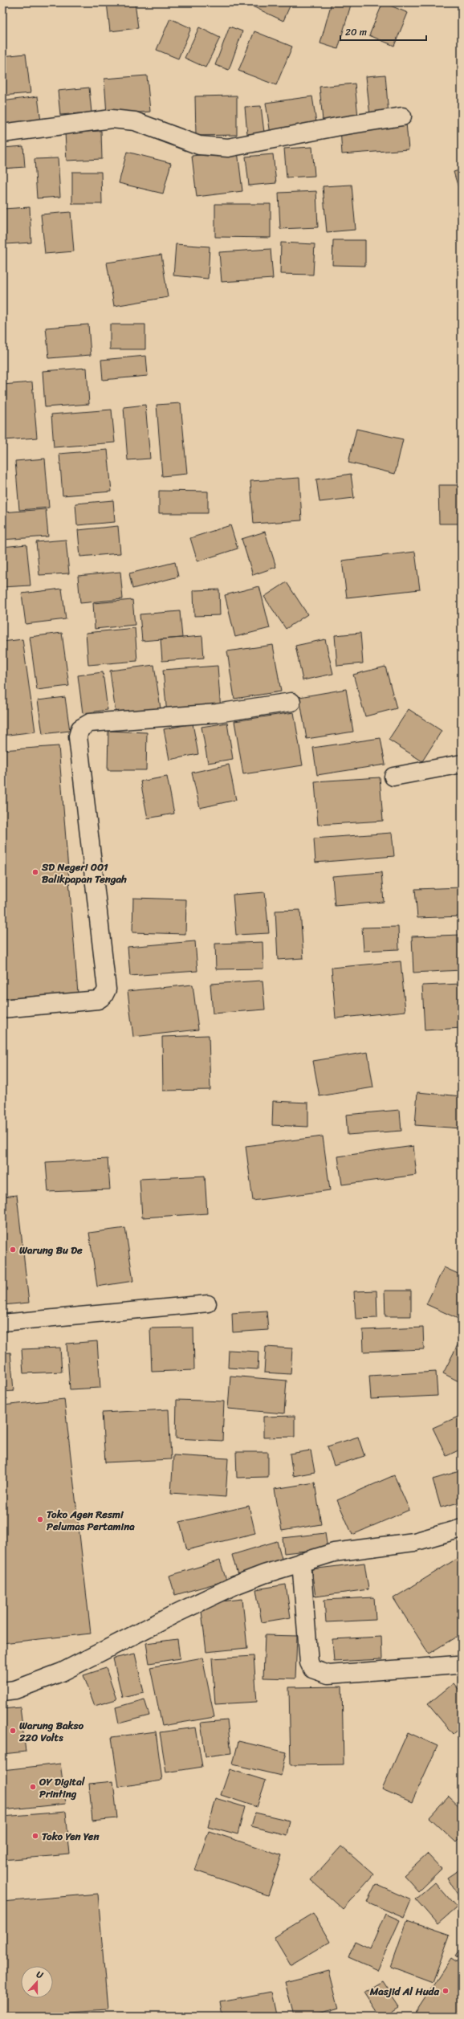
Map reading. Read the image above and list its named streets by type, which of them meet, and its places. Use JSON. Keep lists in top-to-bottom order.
{
  "places": [
    "SD Negeri 001 Balikpapan Tengah",
    "Warung Bu De",
    "Toko Agen Resmi Pelumas Pertamina",
    "Warung Bakso 220 Volts",
    "OY Digital Printing",
    "Toko Yen Yen",
    "Masjid Al Huda"
  ],
  "scale_bar": "20 m",
  "north": "top"
}
